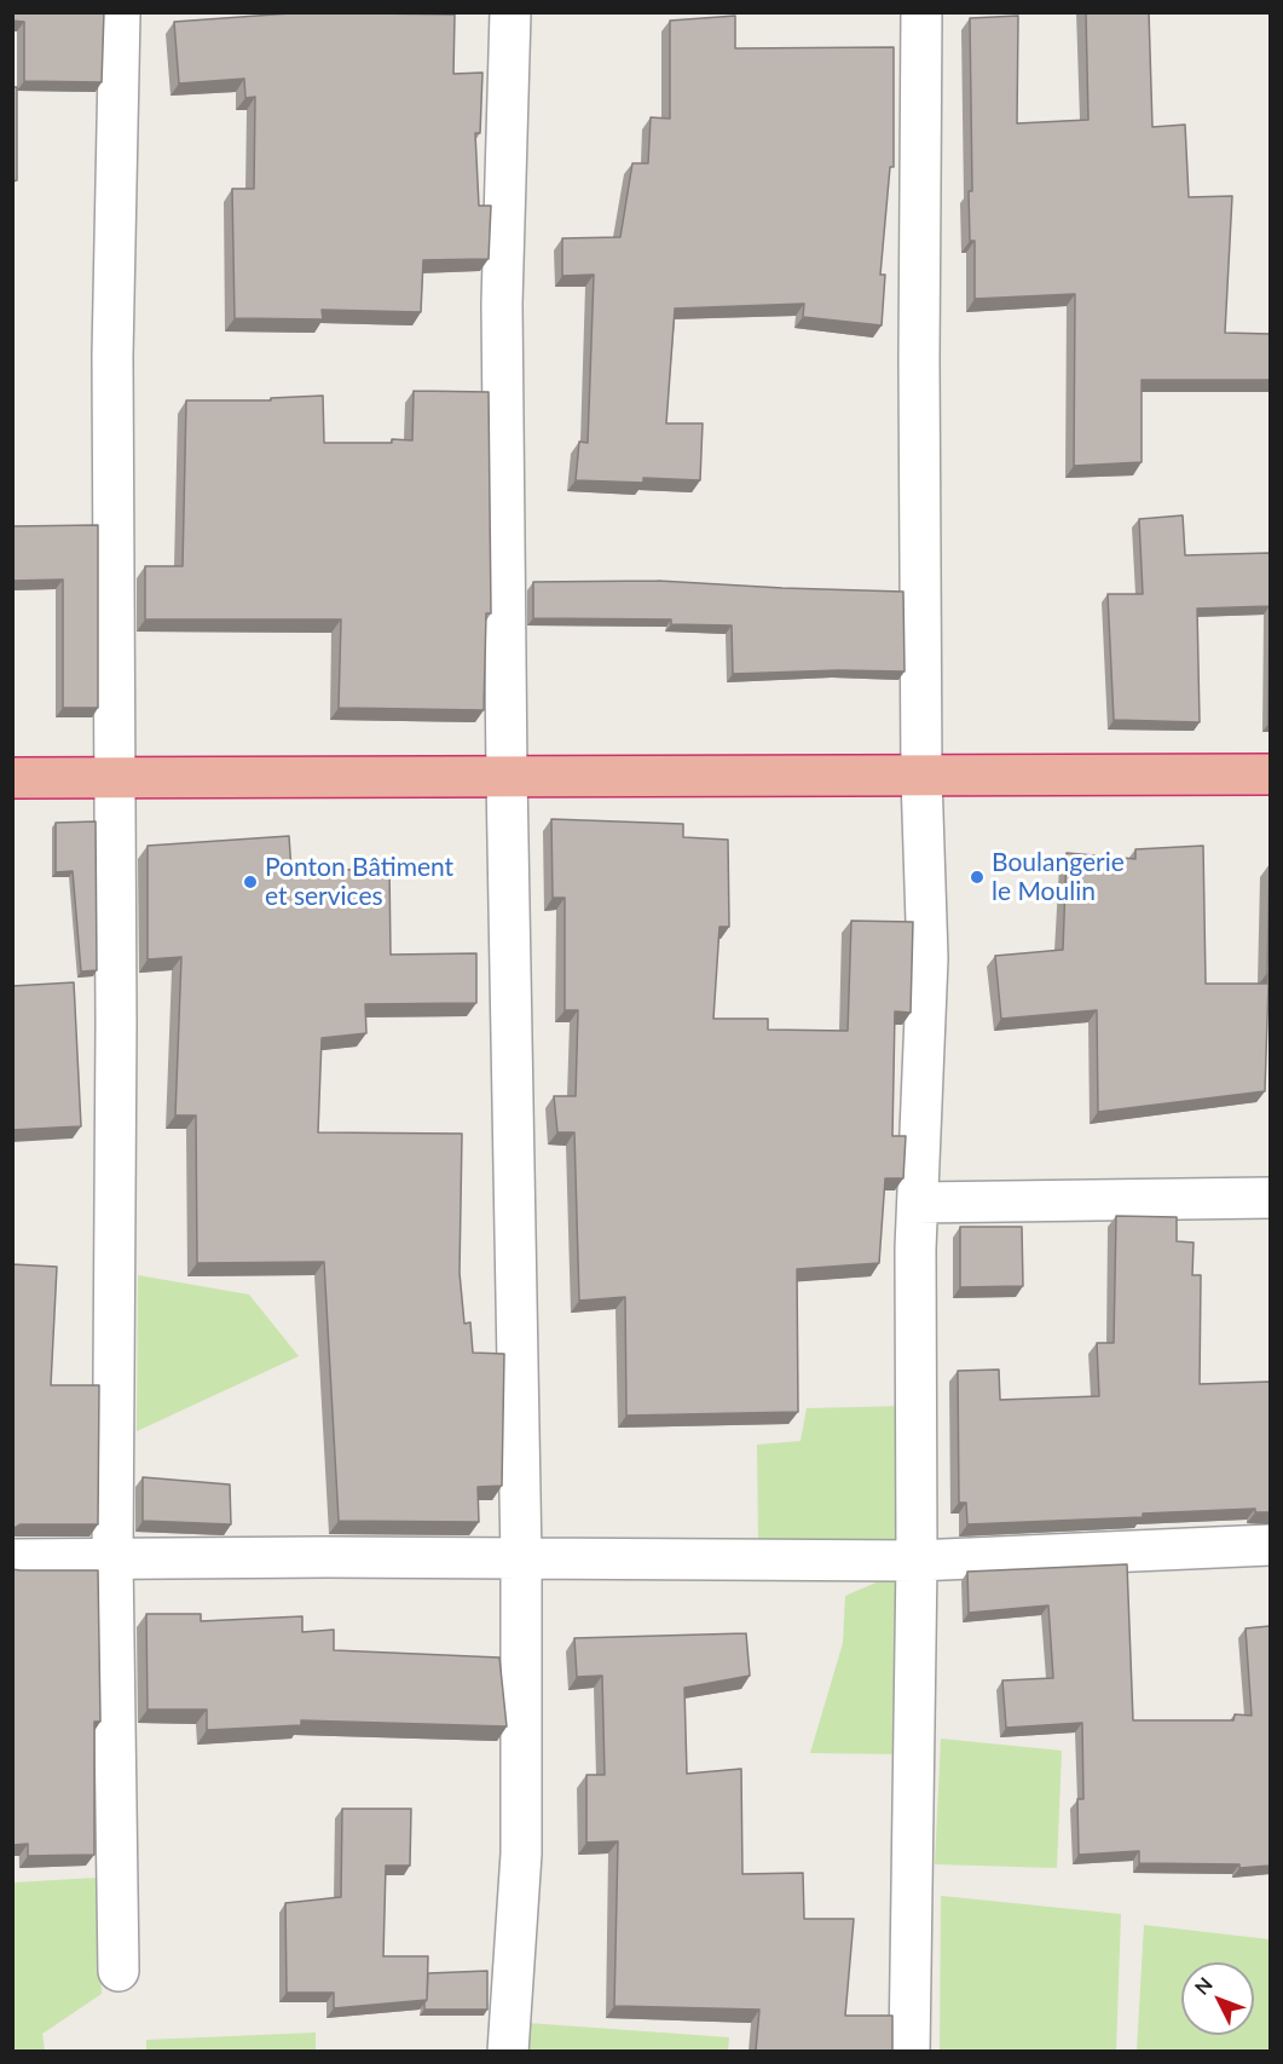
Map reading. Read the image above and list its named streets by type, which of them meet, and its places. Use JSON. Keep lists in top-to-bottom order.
{
  "places": ["Boulangerie le Moulin", "Ponton Bâtiment et services"],
  "north": "top left"
}
